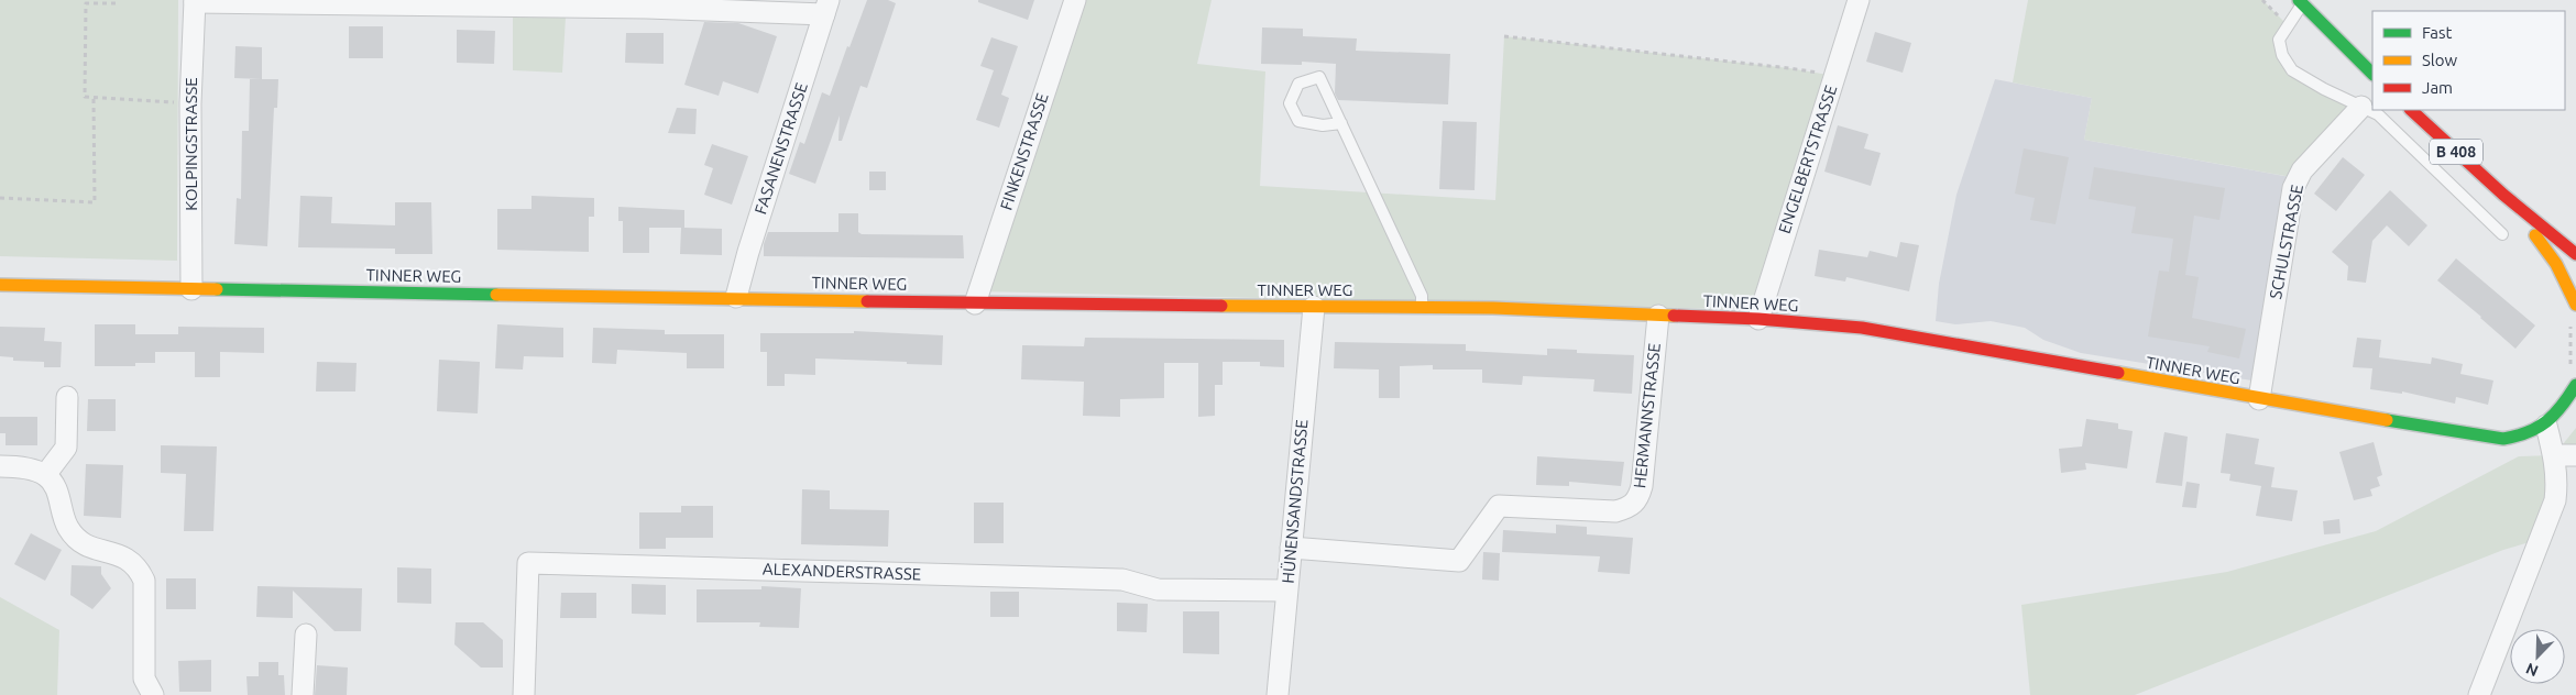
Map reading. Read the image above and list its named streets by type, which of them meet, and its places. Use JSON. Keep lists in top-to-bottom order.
{
  "streets": {
    "street": [
      "KOLPINGSTRASSE",
      "FASANENSTRASSE",
      "FINKENSTRASSE",
      "B 408",
      "ENGELBERTSTRASSE",
      "SCHULSTRASSE",
      "TINNER WEG",
      "HERMANNSTRASSE",
      "HÜNENSANDSTRASSE",
      "ALEXANDERSTRASSE"
    ]
  },
  "crossings": [
    ["KOLPINGSTRASSE", "TINNER WEG"],
    ["FASANENSTRASSE", "TINNER WEG"],
    ["FINKENSTRASSE", "TINNER WEG"],
    ["ENGELBERTSTRASSE", "TINNER WEG"],
    ["SCHULSTRASSE", "TINNER WEG"],
    ["TINNER WEG", "HERMANNSTRASSE"],
    ["TINNER WEG", "HÜNENSANDSTRASSE"],
    ["HERMANNSTRASSE", "HÜNENSANDSTRASSE"],
    ["HÜNENSANDSTRASSE", "ALEXANDERSTRASSE"]
  ],
  "legend": ["Fast", "Slow", "Jam"],
  "north": "bottom left"
}
